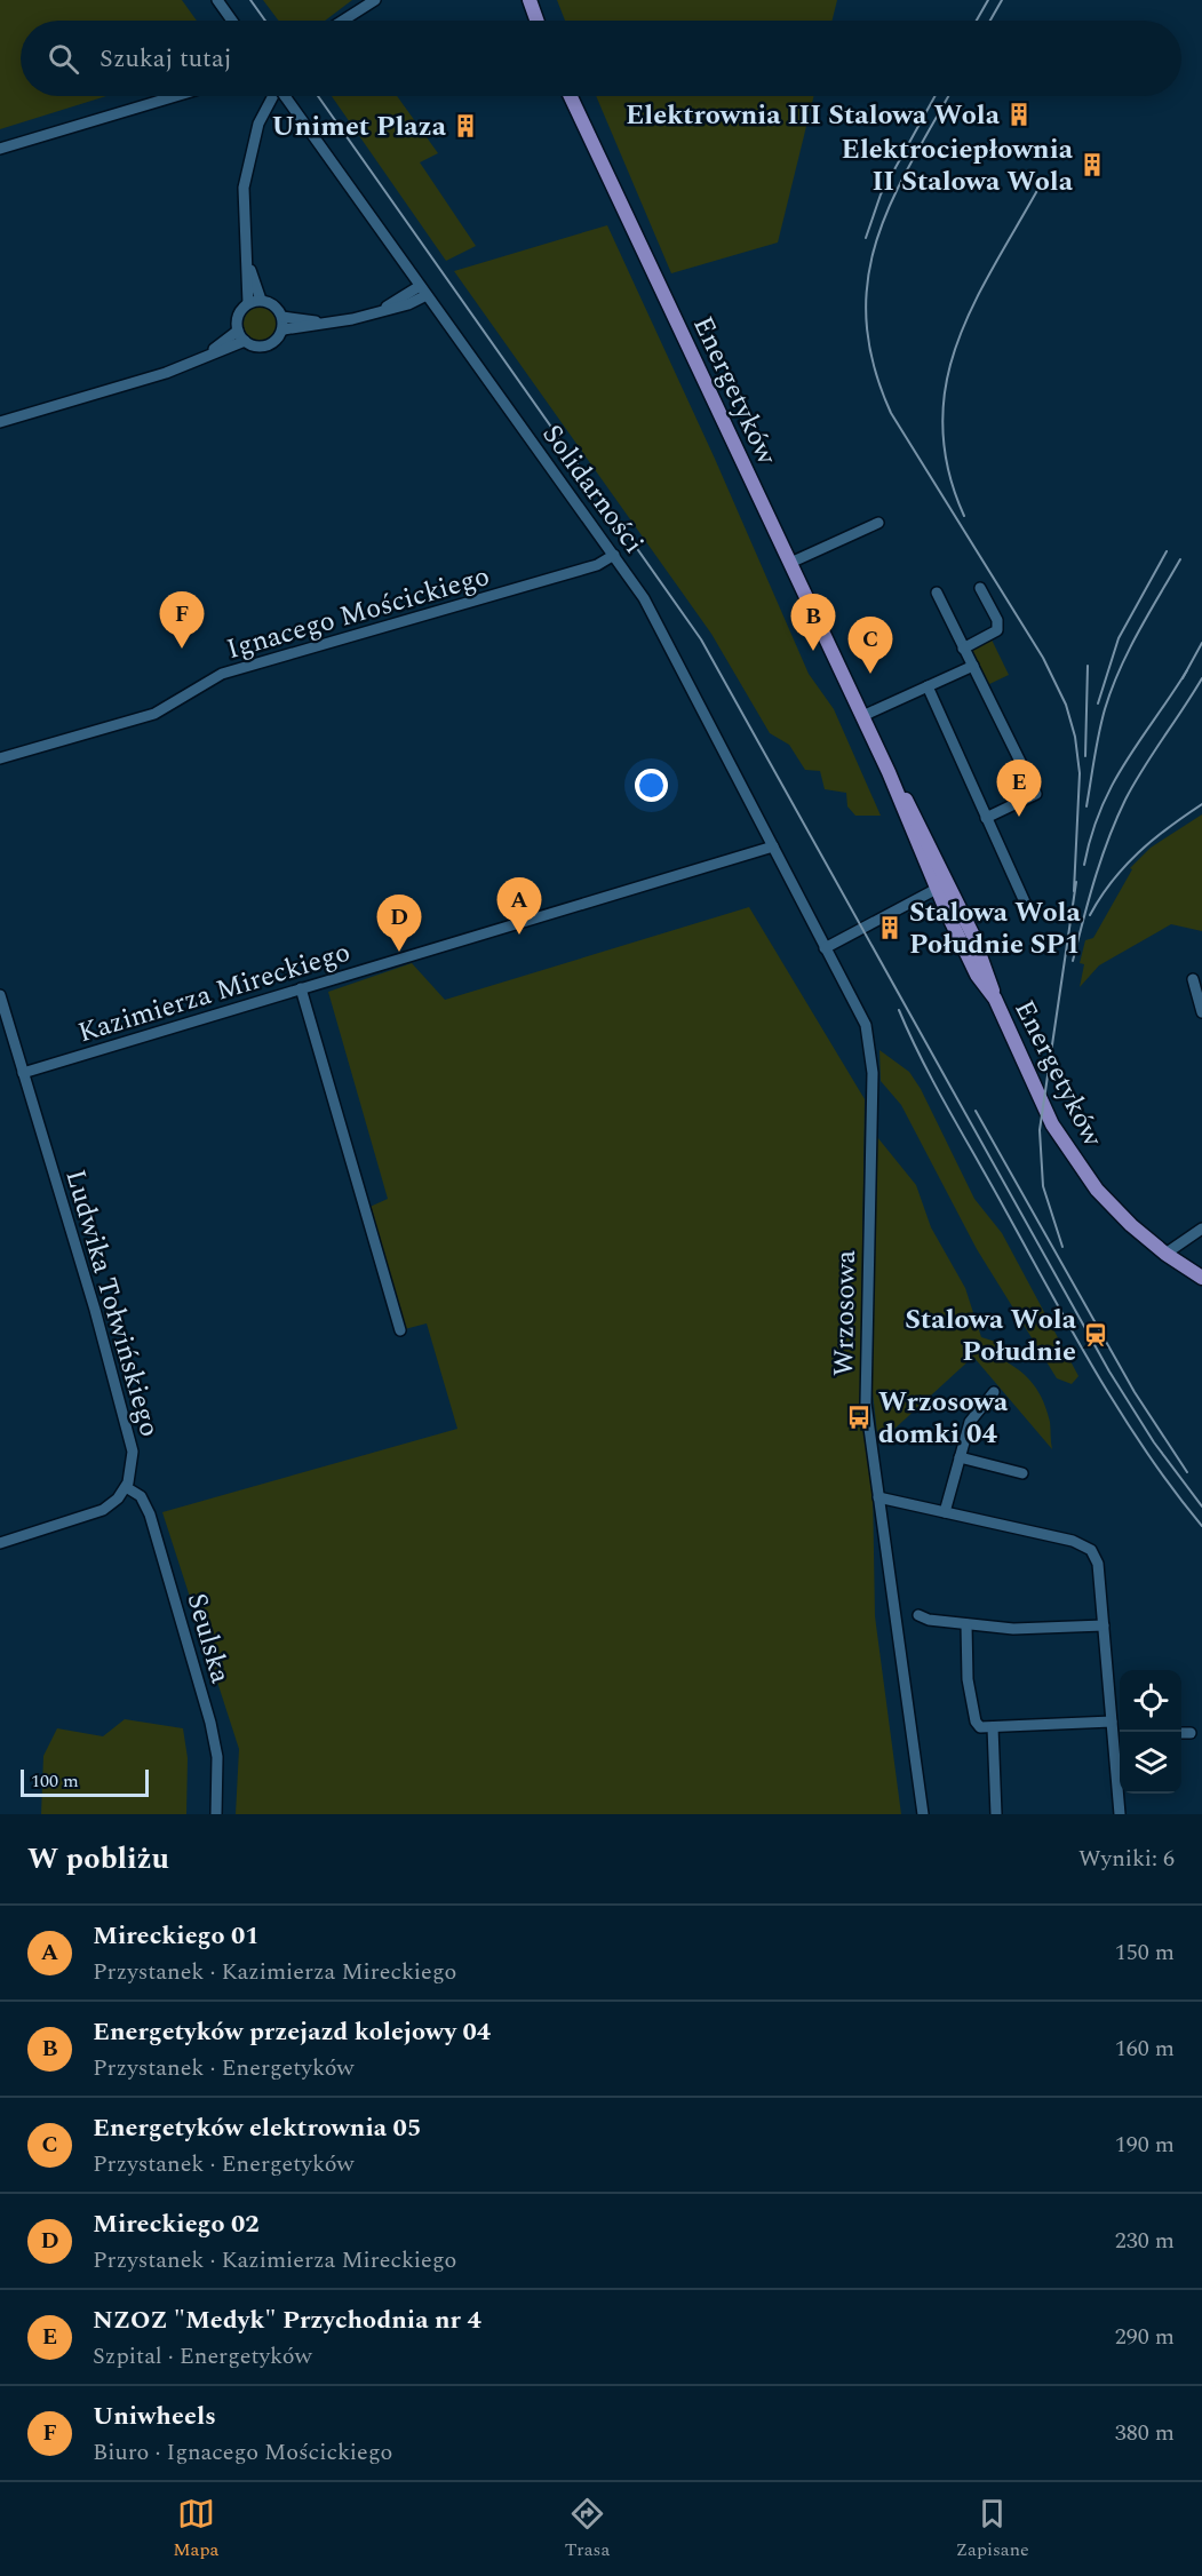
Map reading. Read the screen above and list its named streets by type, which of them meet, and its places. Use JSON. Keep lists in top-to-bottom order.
{
  "streets": {
    "main road": ["Energetyków"],
    "street": [
      "Solidarności",
      "Ignacego Mościckiego",
      "Kazimierza Mireckiego",
      "Ludwika Tołwińskiego",
      "Wrzosowa",
      "Seulska"
    ]
  },
  "crossings": [
    ["Solidarności", "Ignacego Mościckiego"],
    ["Solidarności", "Kazimierza Mireckiego"],
    ["Solidarności", "Wrzosowa"],
    ["Kazimierza Mireckiego", "Ludwika Tołwińskiego"],
    ["Ludwika Tołwińskiego", "Seulska"]
  ],
  "places": {
    "building": [
      "Elektrownia III Stalowa Wola",
      "Unimet Plaza",
      "Elektrociepłownia II Stalowa Wola",
      "Stalowa Wola Południe SP1"
    ],
    "station": ["Stalowa Wola Południe"],
    "bus stop": ["Wrzosowa domki 04"]
  },
  "scale_bar": "100 m",
  "page": {
    "search": "Szukaj tutaj",
    "pins": [
      "F",
      "B",
      "C",
      "E",
      "A",
      "D"
    ],
    "scale": "100 m",
    "heading": ["W pobliżu", "Wyniki: 6"],
    "list": [
      {
        "mark": "A",
        "name": "Mireckiego 01",
        "note": "Przystanek · Kazimierza Mireckiego",
        "value": "150 m"
      },
      {
        "mark": "B",
        "name": "Energetyków przejazd kolejowy 04",
        "note": "Przystanek · Energetyków",
        "value": "160 m"
      },
      {
        "mark": "C",
        "name": "Energetyków elektrownia 05",
        "note": "Przystanek · Energetyków",
        "value": "190 m"
      },
      {
        "mark": "D",
        "name": "Mireckiego 02",
        "note": "Przystanek · Kazimierza Mireckiego",
        "value": "230 m"
      },
      {
        "mark": "E",
        "name": "NZOZ \"Medyk\" Przychodnia nr 4",
        "note": "Szpital · Energetyków",
        "value": "290 m"
      },
      {
        "mark": "F",
        "name": "Uniwheels",
        "note": "Biuro · Ignacego Mościckiego",
        "value": "380 m"
      }
    ],
    "nav": ["Mapa", "Trasa", "Zapisane"]
  }
}
